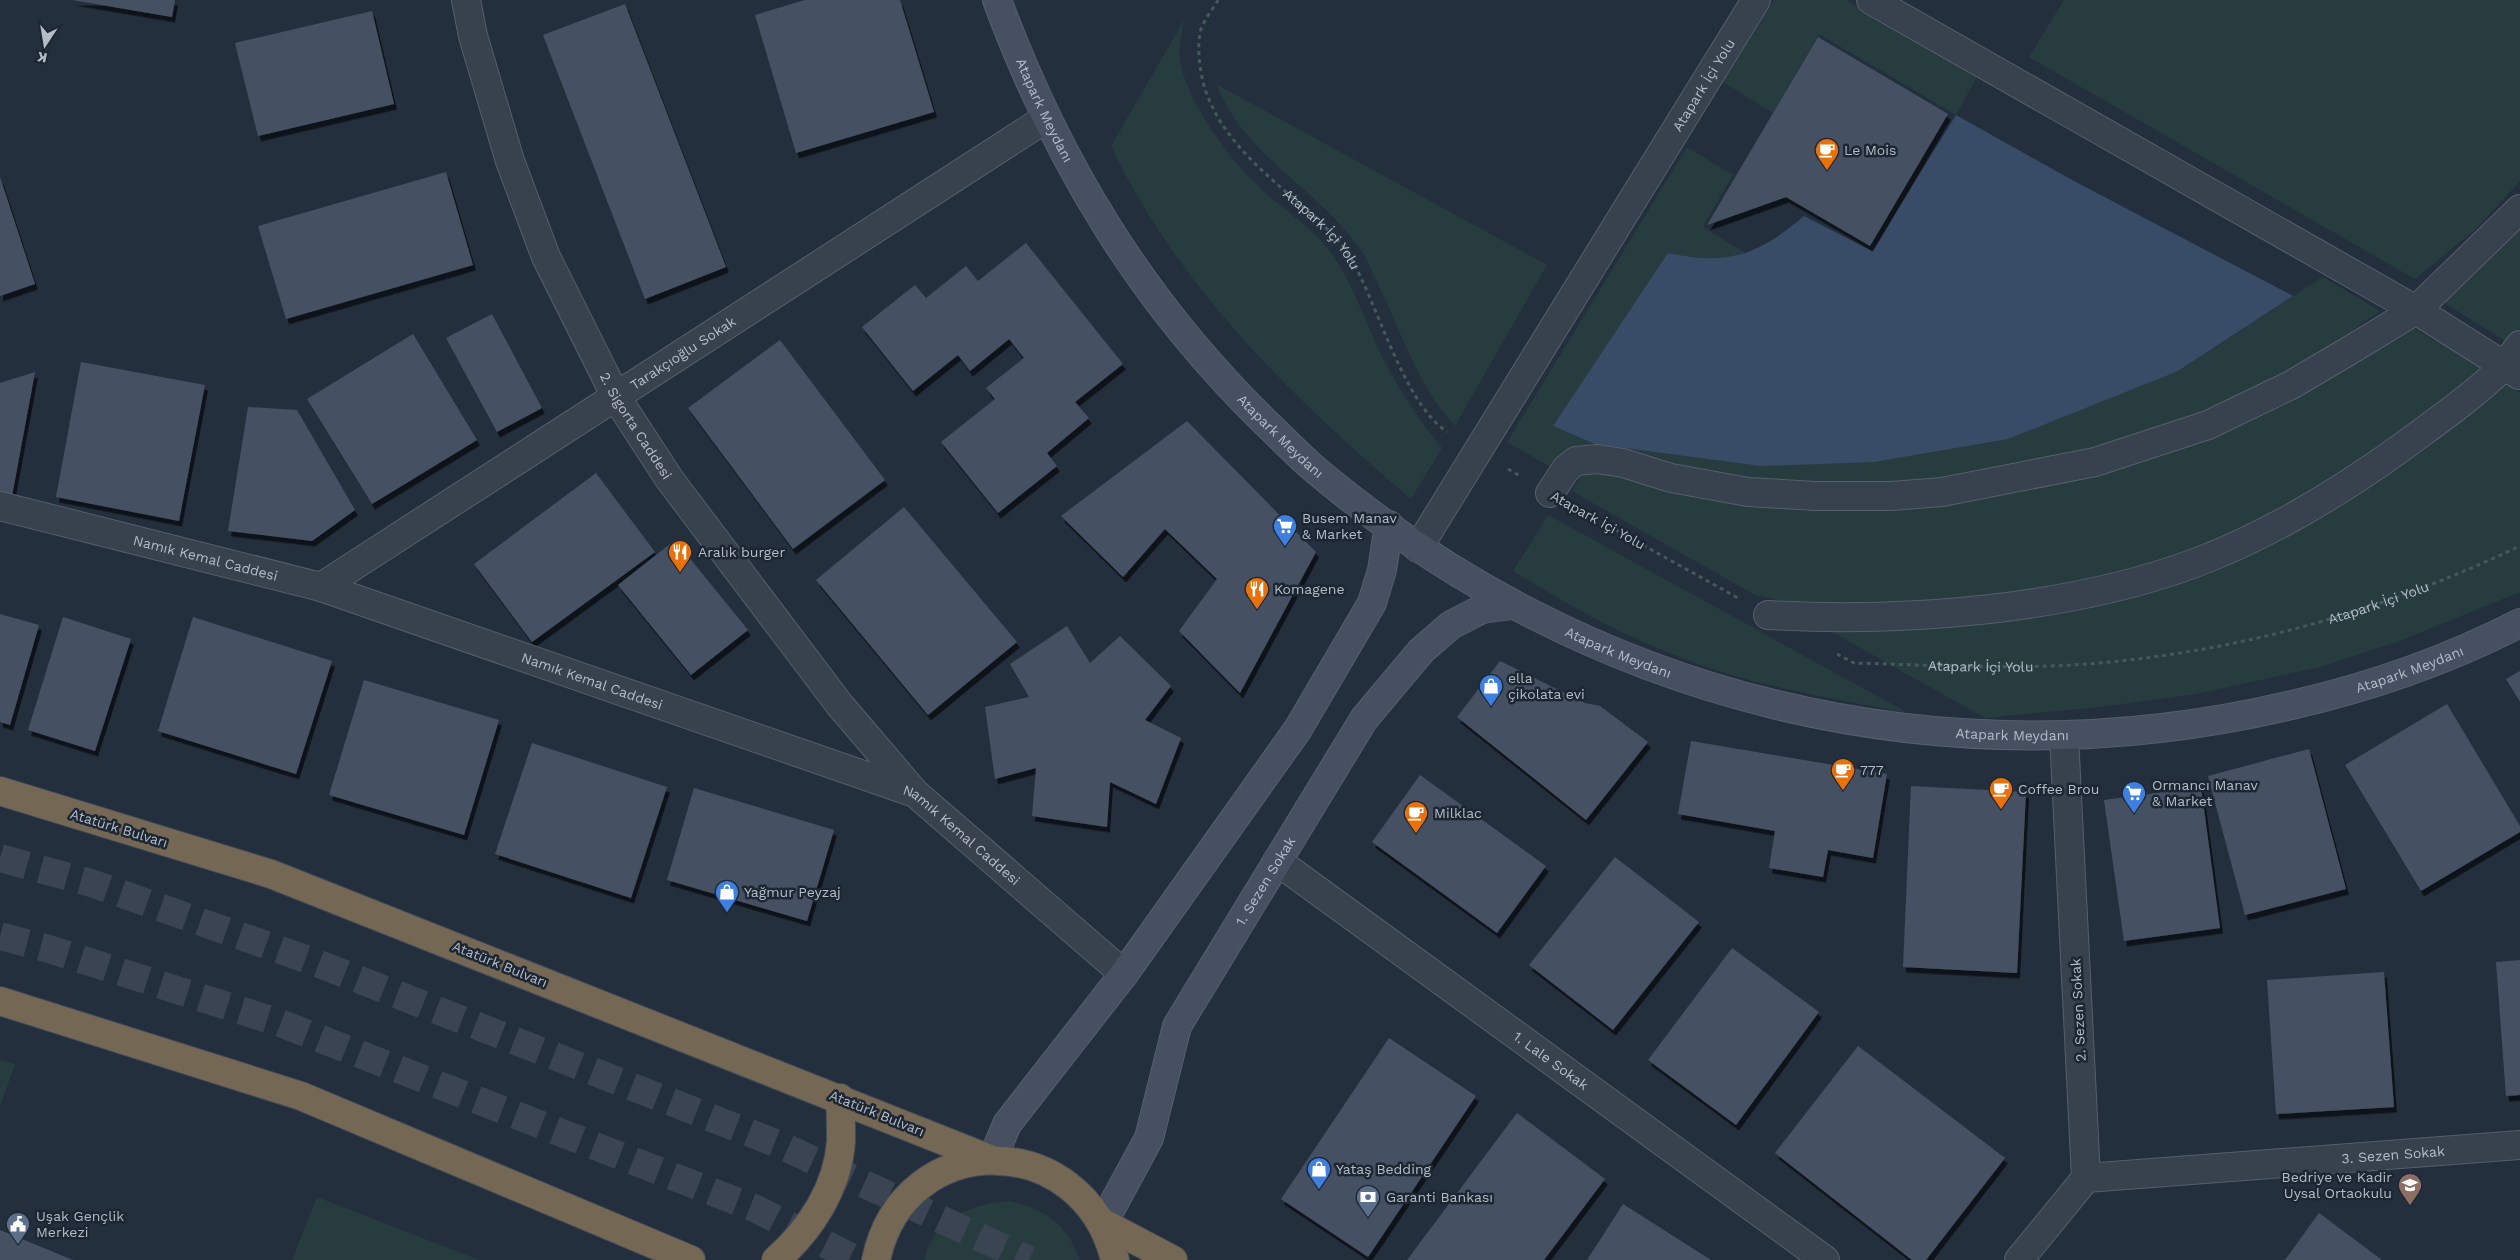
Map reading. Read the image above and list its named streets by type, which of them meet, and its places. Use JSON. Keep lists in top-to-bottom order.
{
  "streets": {
    "highway": ["Atatürk Bulvarı"],
    "main road": ["Atapark Meydanı", "1. Sezen Sokak"],
    "street": [
      "Atapark İçi Yolu",
      "Tarakçıoğlu Sokak",
      "2. Sigorta Caddesi",
      "Namık Kemal Caddesi",
      "2. Sezen Sokak",
      "1. Lale Sokak",
      "3. Sezen Sokak"
    ]
  },
  "crossings": [
    ["Atapark İçi Yolu", "Atapark Meydanı"],
    ["Atapark Meydanı", "Tarakçıoğlu Sokak"],
    ["Atapark Meydanı", "1. Sezen Sokak"],
    ["Atapark Meydanı", "2. Sezen Sokak"],
    ["Tarakçıoğlu Sokak", "2. Sigorta Caddesi"],
    ["Tarakçıoğlu Sokak", "Namık Kemal Caddesi"],
    ["2. Sigorta Caddesi", "Namık Kemal Caddesi"],
    ["Atatürk Bulvarı", "1. Sezen Sokak"],
    ["1. Sezen Sokak", "1. Lale Sokak"],
    ["2. Sezen Sokak", "3. Sezen Sokak"]
  ],
  "places": {
    "cafe": [
      "Le Mois",
      "777",
      "Coffee Brou",
      "Milklac"
    ],
    "supermarket": ["Busem Manav & Market", "Ormancı Manav & Market"],
    "restaurant": ["Aralık burger", "Komagene"],
    "shop": ["ella çikolata evi", "Yağmur Peyzaj", "Yataş Bedding"],
    "school or university": ["Bedriye ve Kadir Uysal Ortaokulu"],
    "bank": ["Garanti Bankası"],
    "public building": ["Uşak Gençlik Merkezi"]
  },
  "north": "bottom"
}
